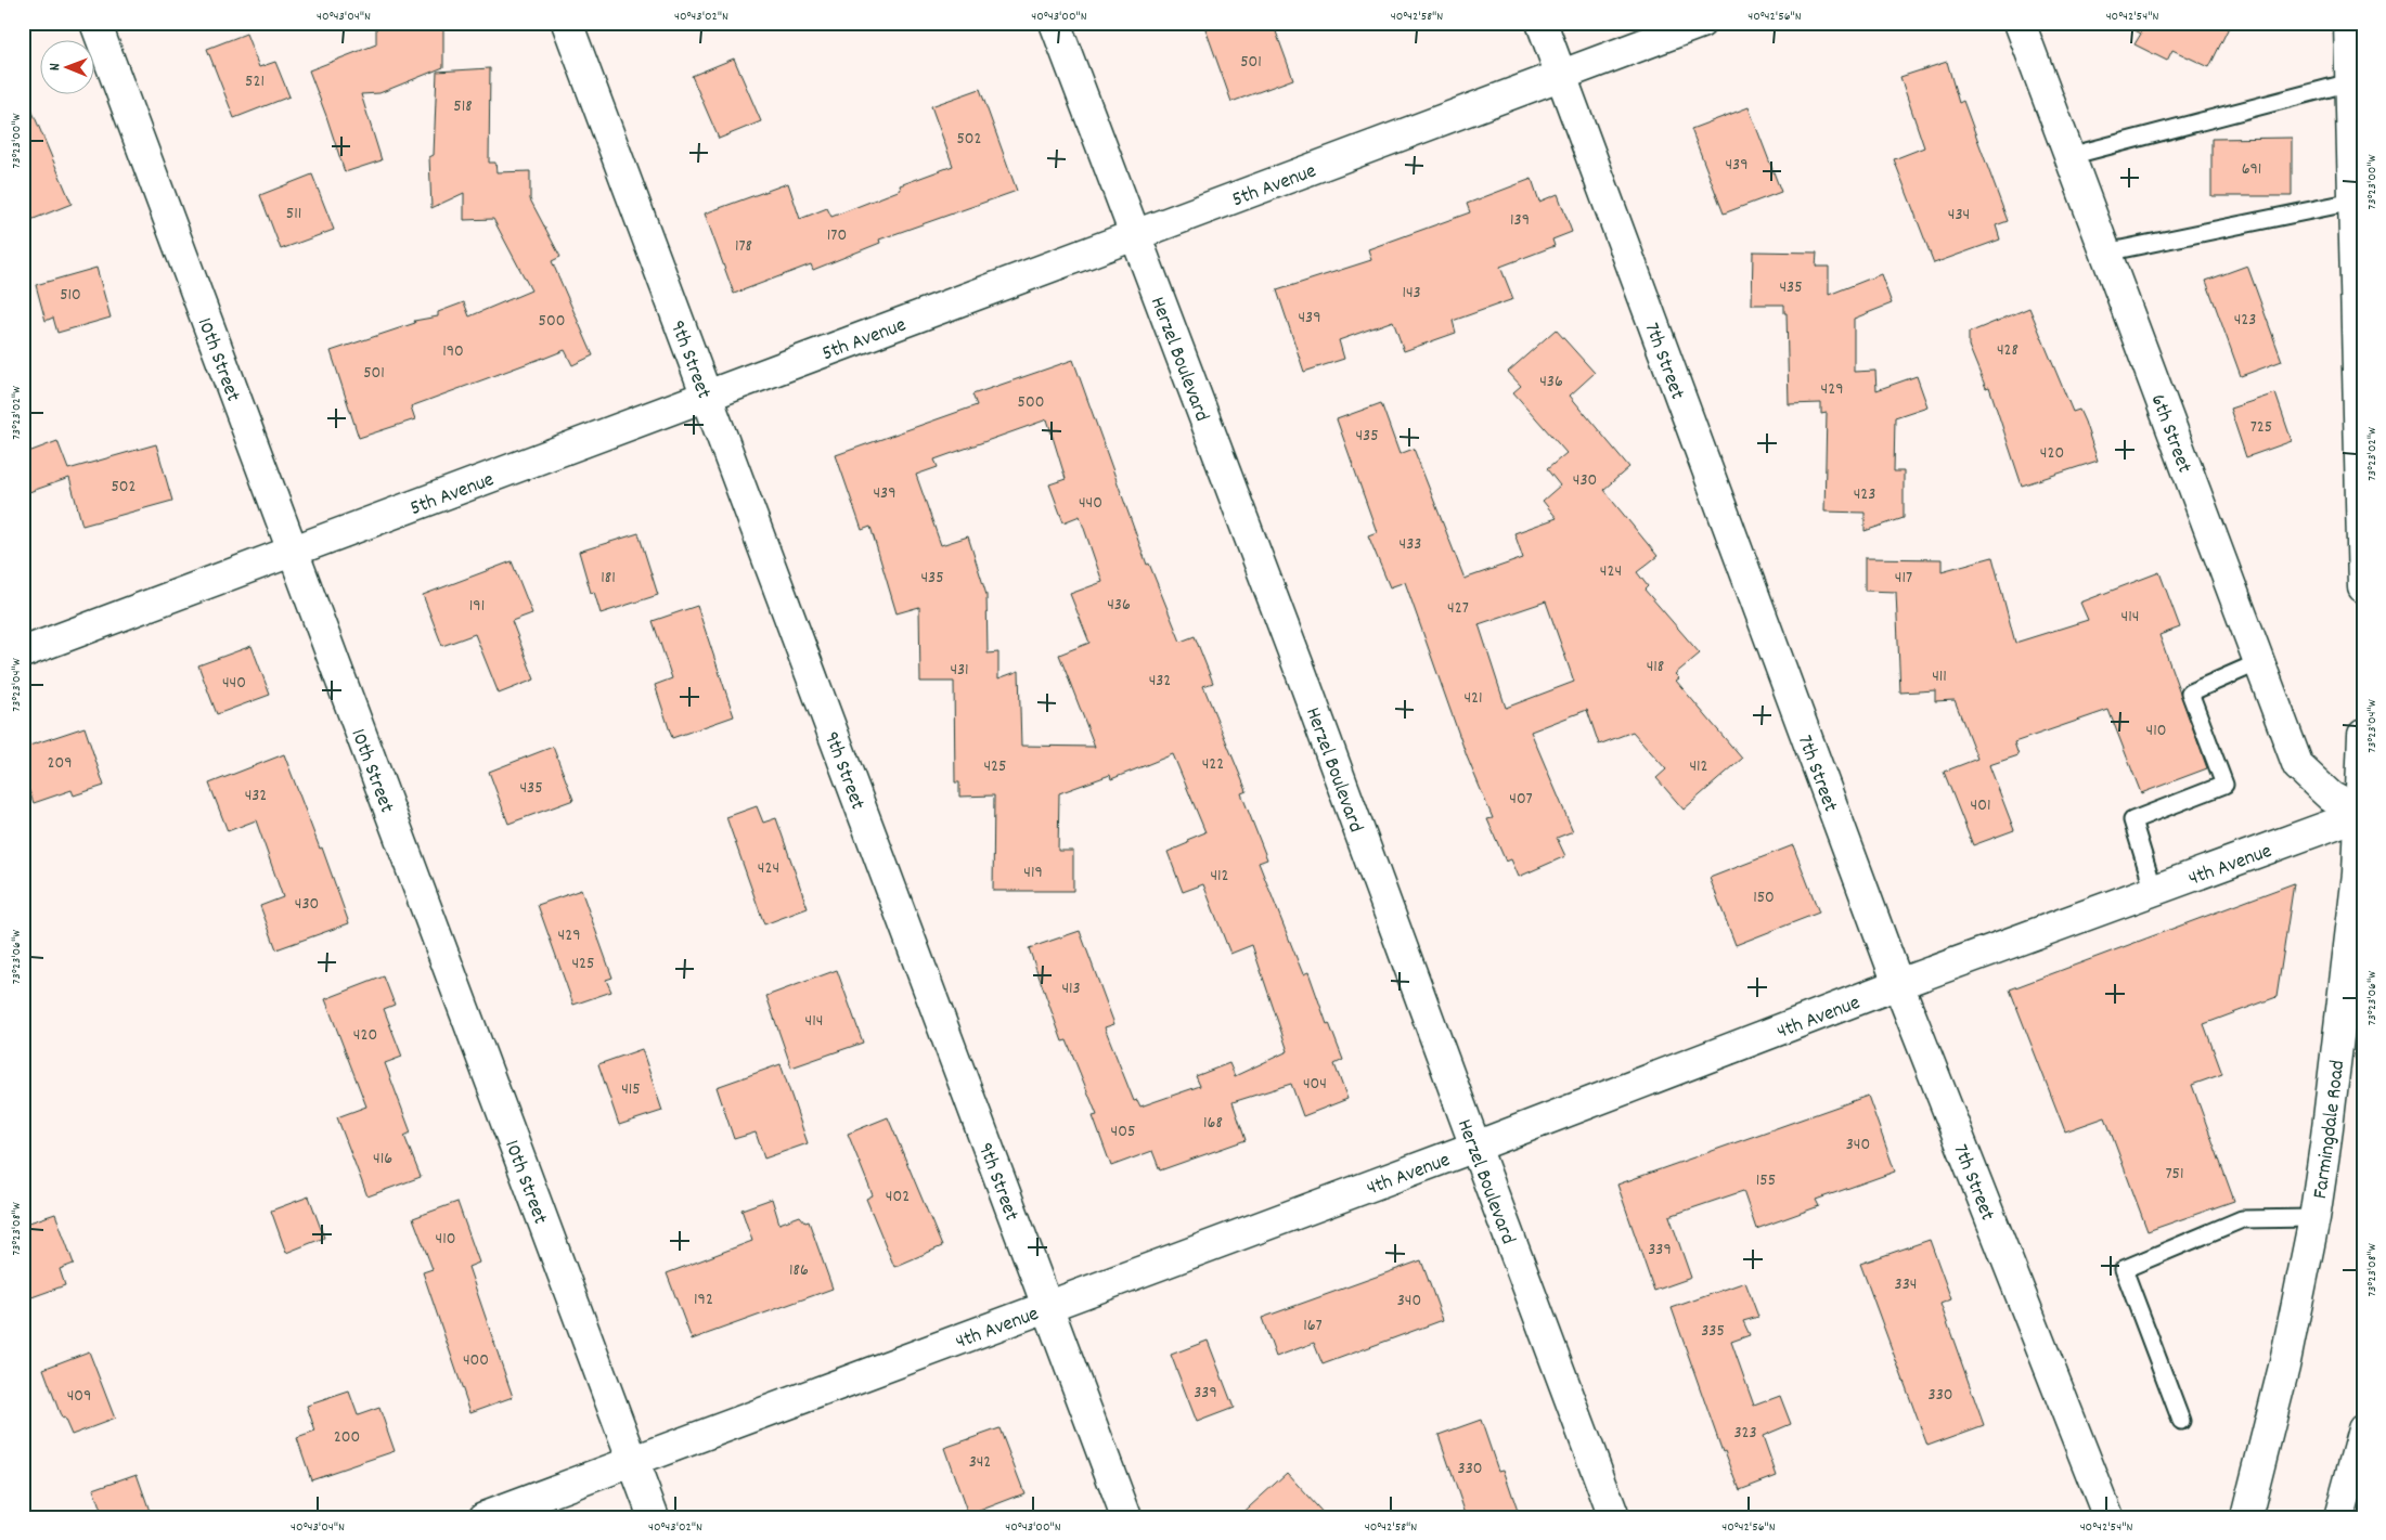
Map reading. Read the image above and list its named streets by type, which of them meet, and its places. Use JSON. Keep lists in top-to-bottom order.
{
  "streets": {
    "street": [
      "5th Avenue",
      "10th Street",
      "9th Street",
      "Herzel Boulevard",
      "7th Street",
      "6th Street",
      "4th Avenue",
      "Farmingdale Road"
    ]
  },
  "crossings": [
    ["5th Avenue", "10th Street"],
    ["5th Avenue", "9th Street"],
    ["5th Avenue", "Herzel Boulevard"],
    ["5th Avenue", "7th Street"],
    ["10th Street", "4th Avenue"],
    ["9th Street", "4th Avenue"],
    ["Herzel Boulevard", "4th Avenue"],
    ["7th Street", "4th Avenue"],
    ["6th Street", "4th Avenue"],
    ["6th Street", "Farmingdale Road"],
    ["4th Avenue", "Farmingdale Road"]
  ],
  "house_numbers": [
    "501",
    "521",
    "518",
    "502",
    "439",
    "691",
    "511",
    "434",
    "139",
    "170",
    "178",
    "435",
    "143",
    "510",
    "439",
    "423",
    "500",
    "428",
    "190",
    "501",
    "436",
    "429",
    "500",
    "725",
    "435",
    "420",
    "430",
    "502",
    "439",
    "423",
    "440",
    "433",
    "424",
    "181",
    "435",
    "417",
    "436",
    "191",
    "427",
    "414",
    "418",
    "431",
    "411",
    "432",
    "440",
    "421",
    "410",
    "209",
    "422",
    "425",
    "412",
    "435",
    "432",
    "407",
    "401",
    "424",
    "419",
    "412",
    "150",
    "430",
    "429",
    "425",
    "413",
    "414",
    "420",
    "404",
    "415",
    "168",
    "405",
    "340",
    "416",
    "751",
    "155",
    "402",
    "410",
    "339",
    "186",
    "334",
    "192",
    "340",
    "167",
    "335",
    "400",
    "339",
    "330",
    "409",
    "323",
    "200",
    "342",
    "330"
  ],
  "north": "left",
  "coordinates": [
    "40°43'04\"N",
    "40°43'02\"N",
    "40°43'00\"N",
    "40°42'58\"N",
    "40°42'56\"N",
    "40°42'54\"N",
    "73°23'00\"W",
    "73°23'02\"W",
    "73°23'04\"W",
    "73°23'06\"W",
    "73°23'08\"W"
  ]
}
